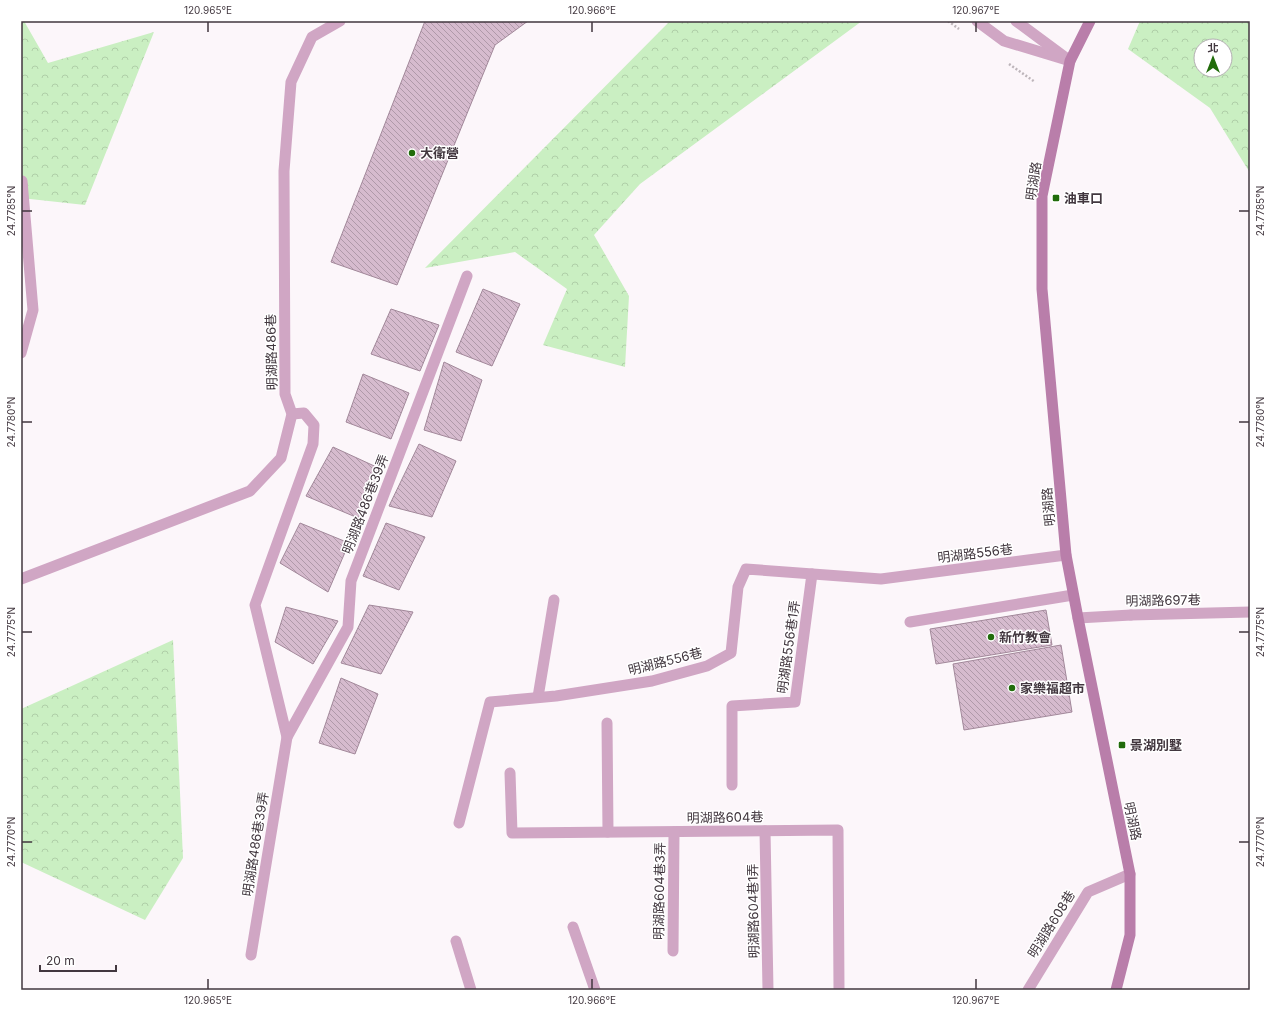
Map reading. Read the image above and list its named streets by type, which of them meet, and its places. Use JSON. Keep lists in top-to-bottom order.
{
  "streets": {
    "main road": ["明湖路"],
    "street": [
      "明湖路486巷",
      "明湖路486巷39弄",
      "明湖路556巷",
      "明湖路697巷",
      "明湖路556巷1弄",
      "明湖路604巷",
      "明湖路604巷3弄",
      "明湖路604巷1弄",
      "明湖路608巷"
    ]
  },
  "crossings": [
    ["明湖路", "明湖路556巷"],
    ["明湖路", "明湖路697巷"],
    ["明湖路", "明湖路608巷"],
    ["明湖路486巷", "明湖路486巷39弄"],
    ["明湖路556巷", "明湖路556巷1弄"],
    ["明湖路604巷", "明湖路604巷3弄"],
    ["明湖路604巷", "明湖路604巷1弄"]
  ],
  "places": {
    "other": ["大衛營", "新竹教會", "家樂福超市"],
    "transit": ["油車口", "景湖別墅"]
  },
  "scale_bar": "20 m",
  "north": "top",
  "coordinates": [
    "120.965°E",
    "120.966°E",
    "120.967°E",
    "24.7785°N",
    "24.7780°N",
    "24.7775°N",
    "24.7770°N"
  ]
}
